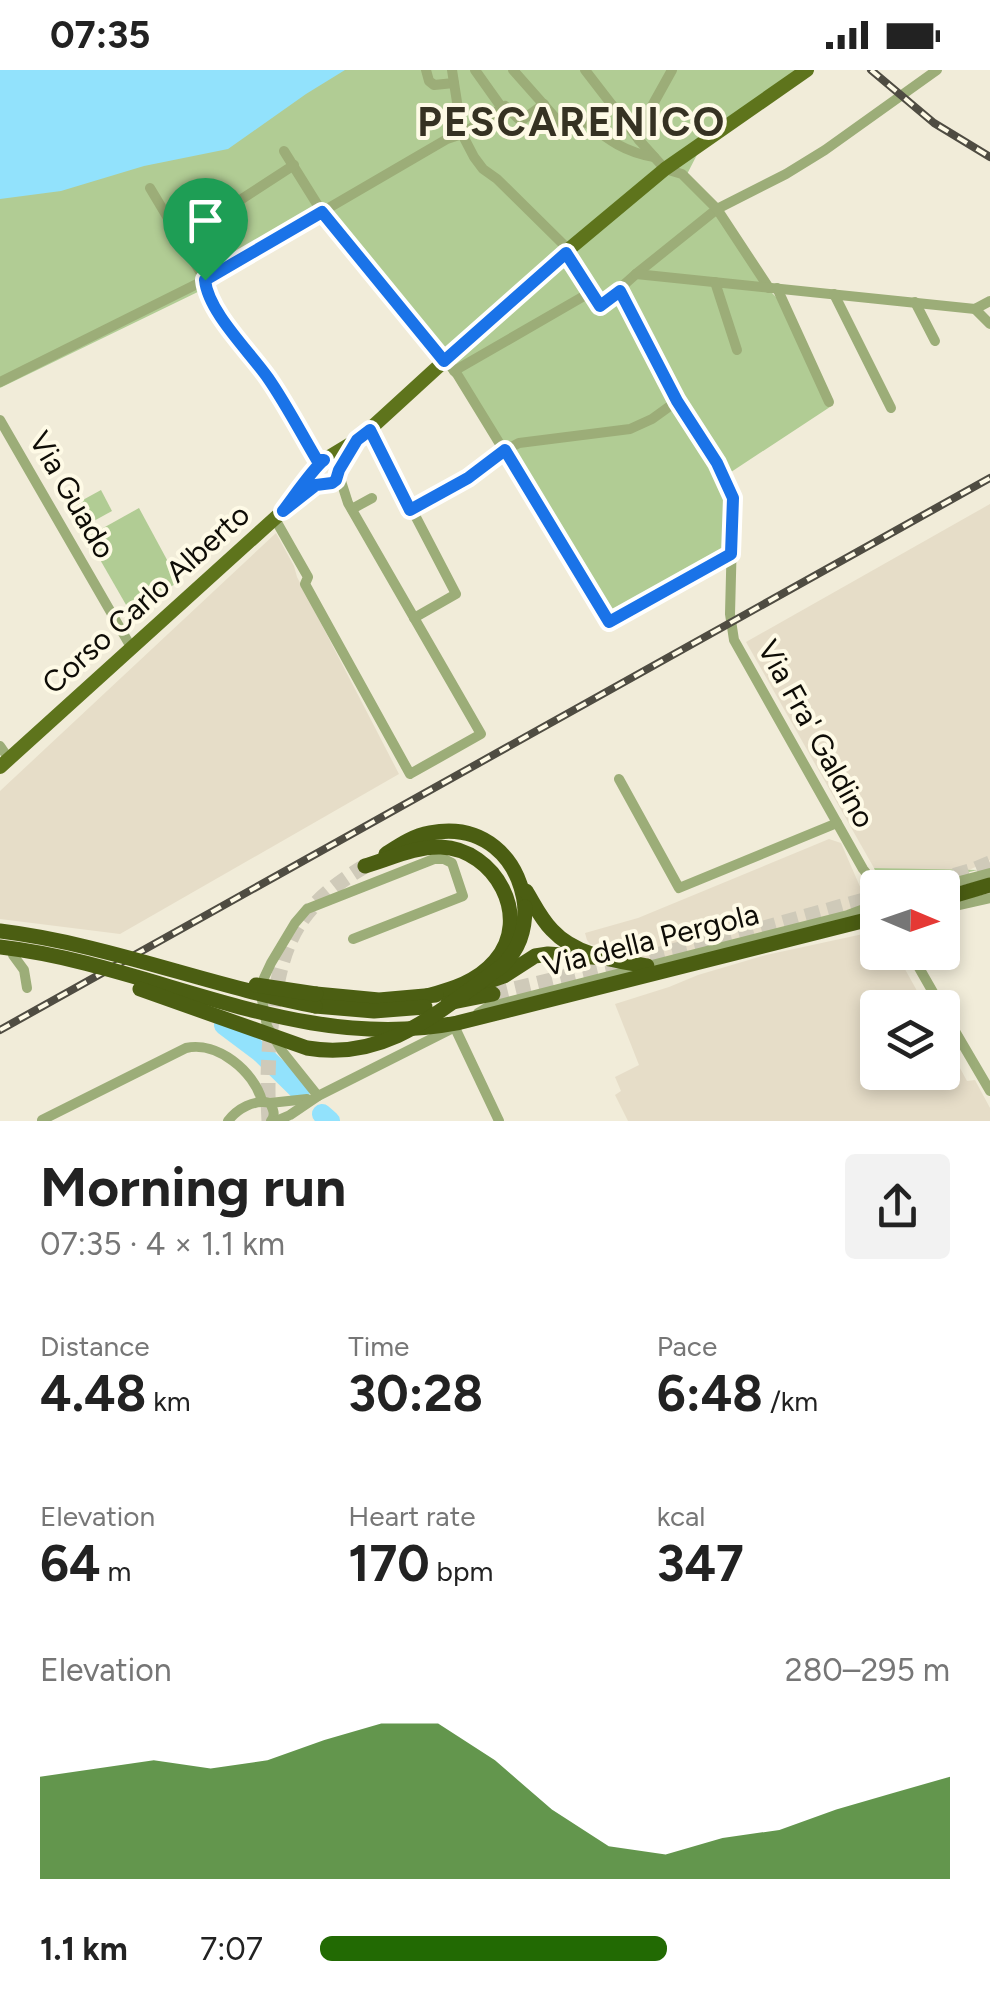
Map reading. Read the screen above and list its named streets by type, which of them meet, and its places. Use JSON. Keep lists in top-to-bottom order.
{
  "streets": {
    "main road": ["Corso Carlo Alberto"],
    "street": ["Via Guado", "Via Fra' Galdino", "Via della Pergola"]
  },
  "crossings": [
    ["Via Guado", "Corso Carlo Alberto"]
  ],
  "districts": ["PESCARENICO"],
  "north": "right",
  "page": {
    "status": "07:35",
    "heading": ["Morning run", "07:35 · 4 × 1.1 km"],
    "stats": [
      ["Distance", "4.48 km"],
      ["Time", "30:28"],
      ["Pace", "6:48 /km"],
      ["Elevation", "64 m"],
      ["Heart rate", "170 bpm"],
      ["kcal", "347"]
    ],
    "chart": ["Elevation", "280–295 m"],
    "list": [
      {
        "name": "1.1 km",
        "note": "7:07"
      }
    ]
  }
}
